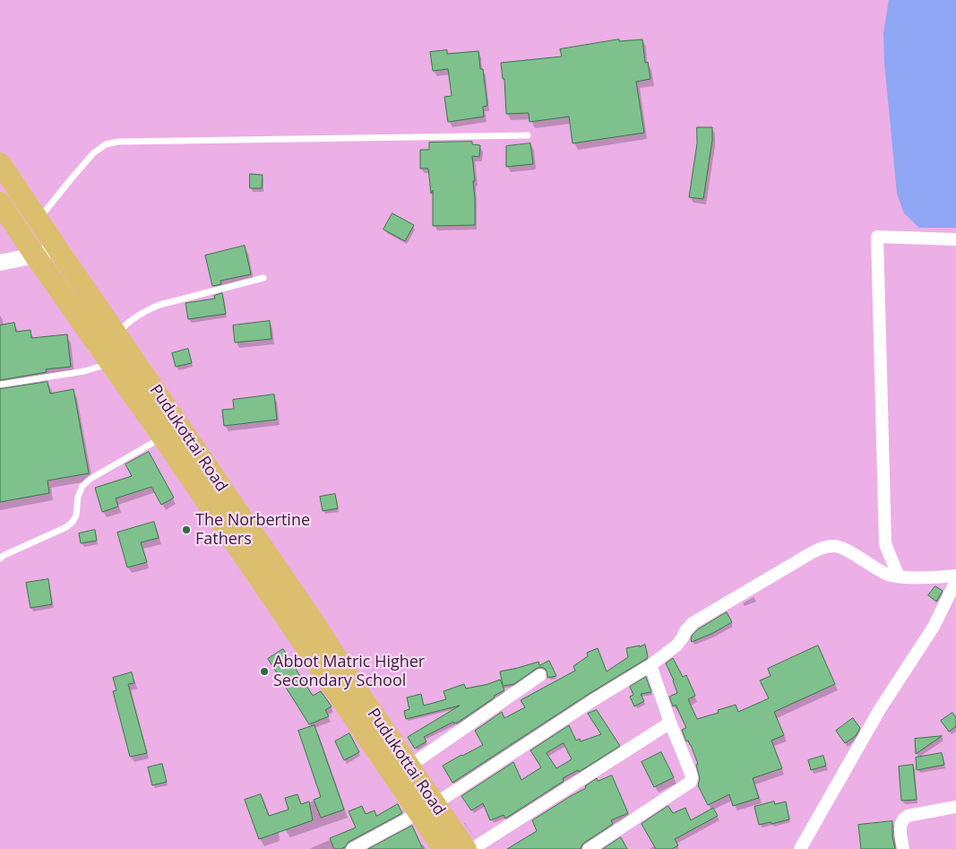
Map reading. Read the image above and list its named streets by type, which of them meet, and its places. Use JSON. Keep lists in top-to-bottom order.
{
  "streets": {
    "highway": ["Pudukottai Road"]
  },
  "places": ["The Norbertine Fathers", "Abbot Matric Higher Secondary School"]
}
